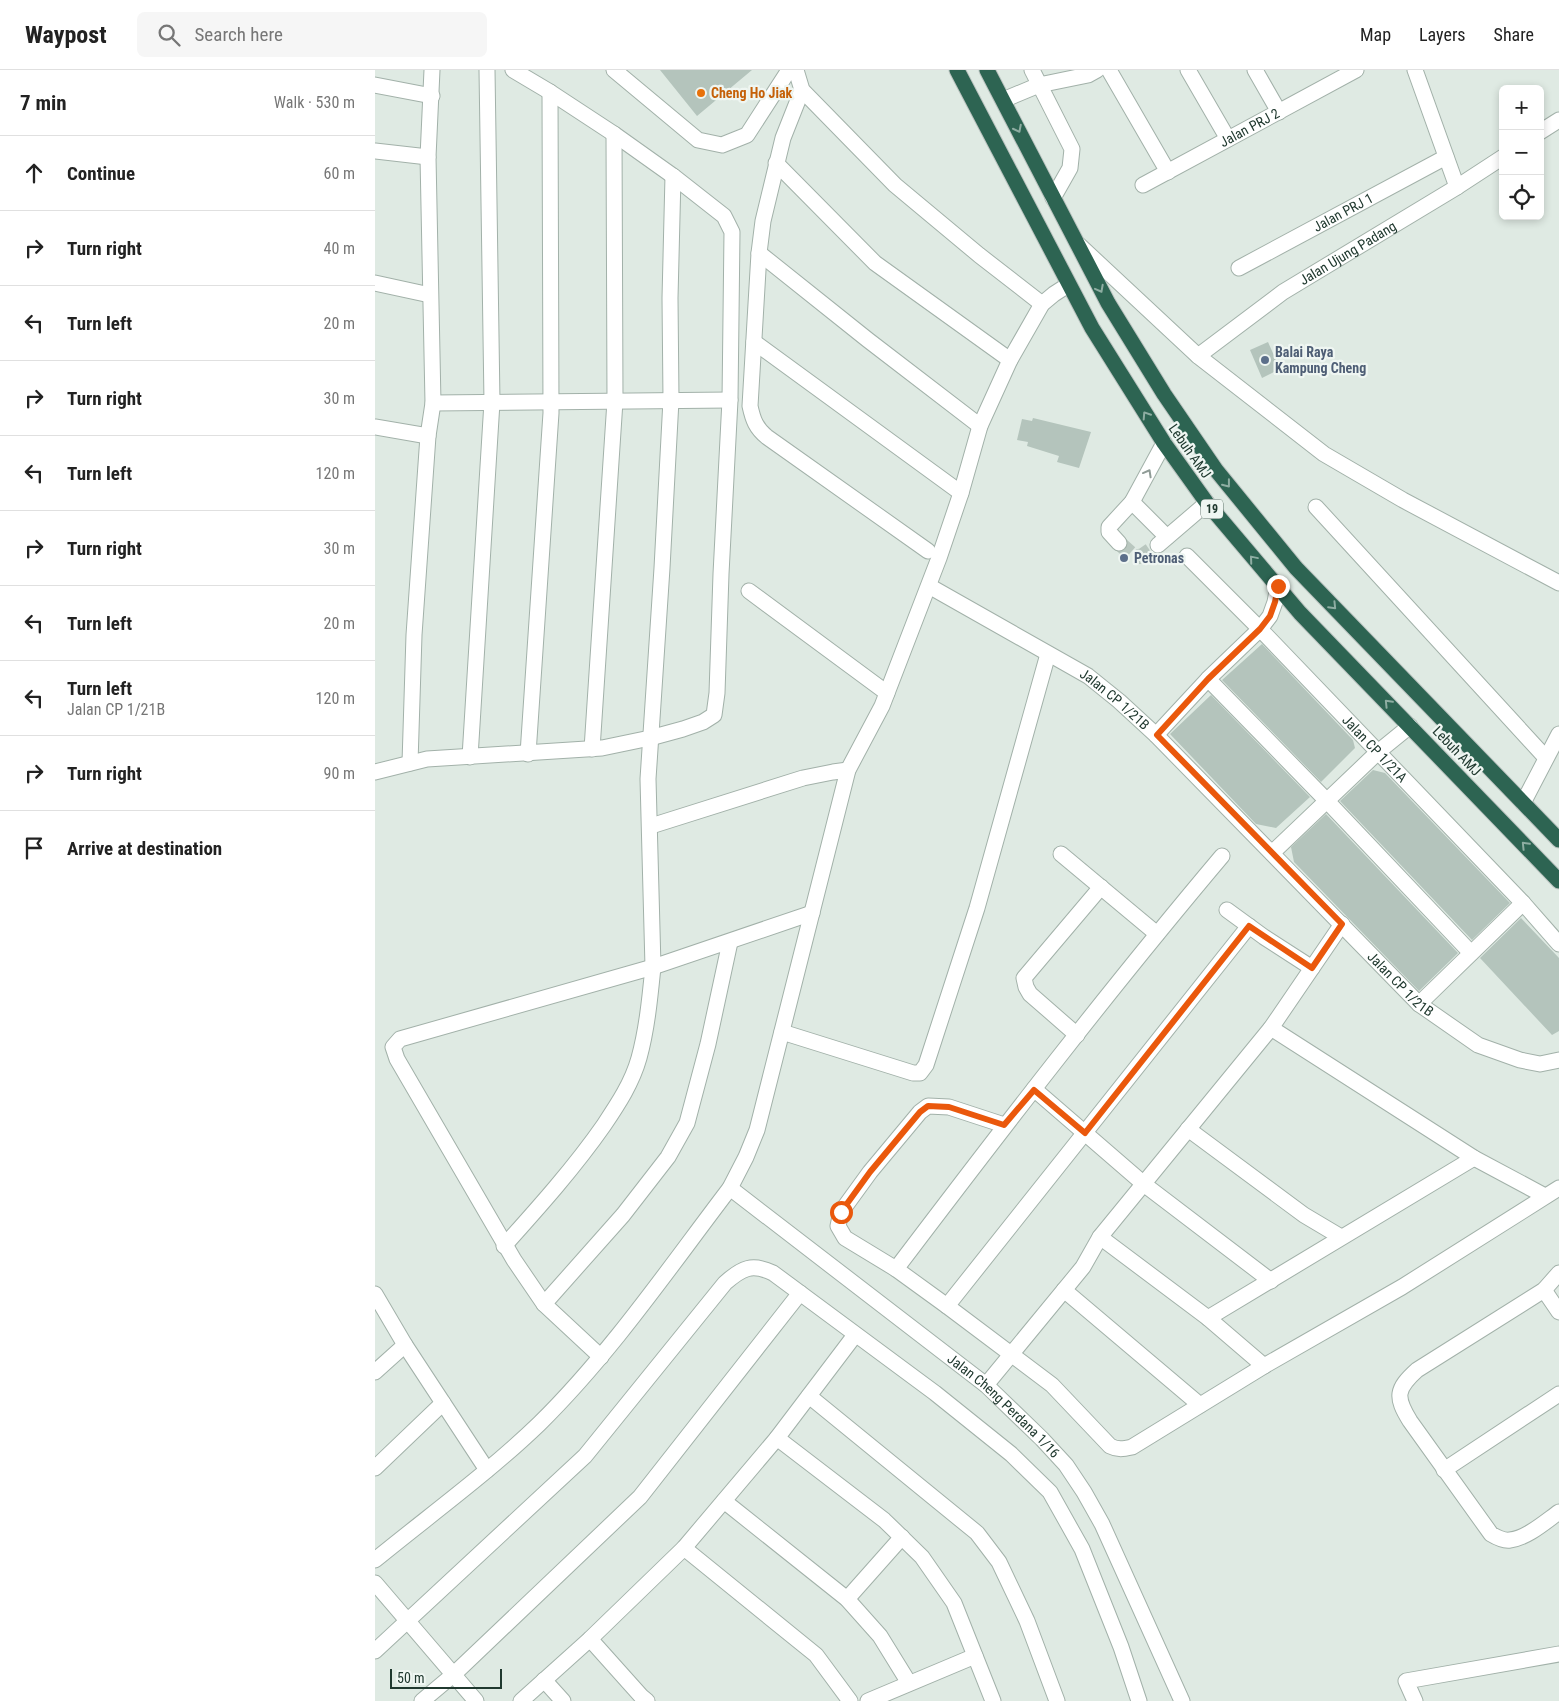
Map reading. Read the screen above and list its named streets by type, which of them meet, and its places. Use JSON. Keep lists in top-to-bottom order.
{
  "streets": {
    "highway": ["Lebuh AMJ", "19"],
    "street": [
      "Jalan PRJ 2",
      "Jalan PRJ 1",
      "Jalan Ujung Padang",
      "Jalan CP 1/21B",
      "Jalan CP 1/21A",
      "Jalan Cheng Perdana 1/16"
    ]
  },
  "places": ["Cheng Ho Jiak", "Balai Raya Kampung Cheng", "Petronas"],
  "scale_bar": "50 m",
  "page": {
    "header": "Waypost",
    "search": "Search here",
    "nav": ["Map", "Layers", "Share"],
    "heading": ["7 min", "Walk · 530 m"],
    "map_buttons": ["+", "−"],
    "list": [
      ["Continue", "60 m"],
      ["Turn right", "40 m"],
      ["Turn left", "20 m"],
      ["Turn right", "30 m"],
      ["Turn left", "120 m"],
      ["Turn right", "30 m"],
      ["Turn left", "20 m"],
      ["Turn left", "Jalan CP 1/21B", "120 m"],
      ["Turn right", "90 m"],
      "Arrive at destination"
    ],
    "scale": "50 m"
  }
}
